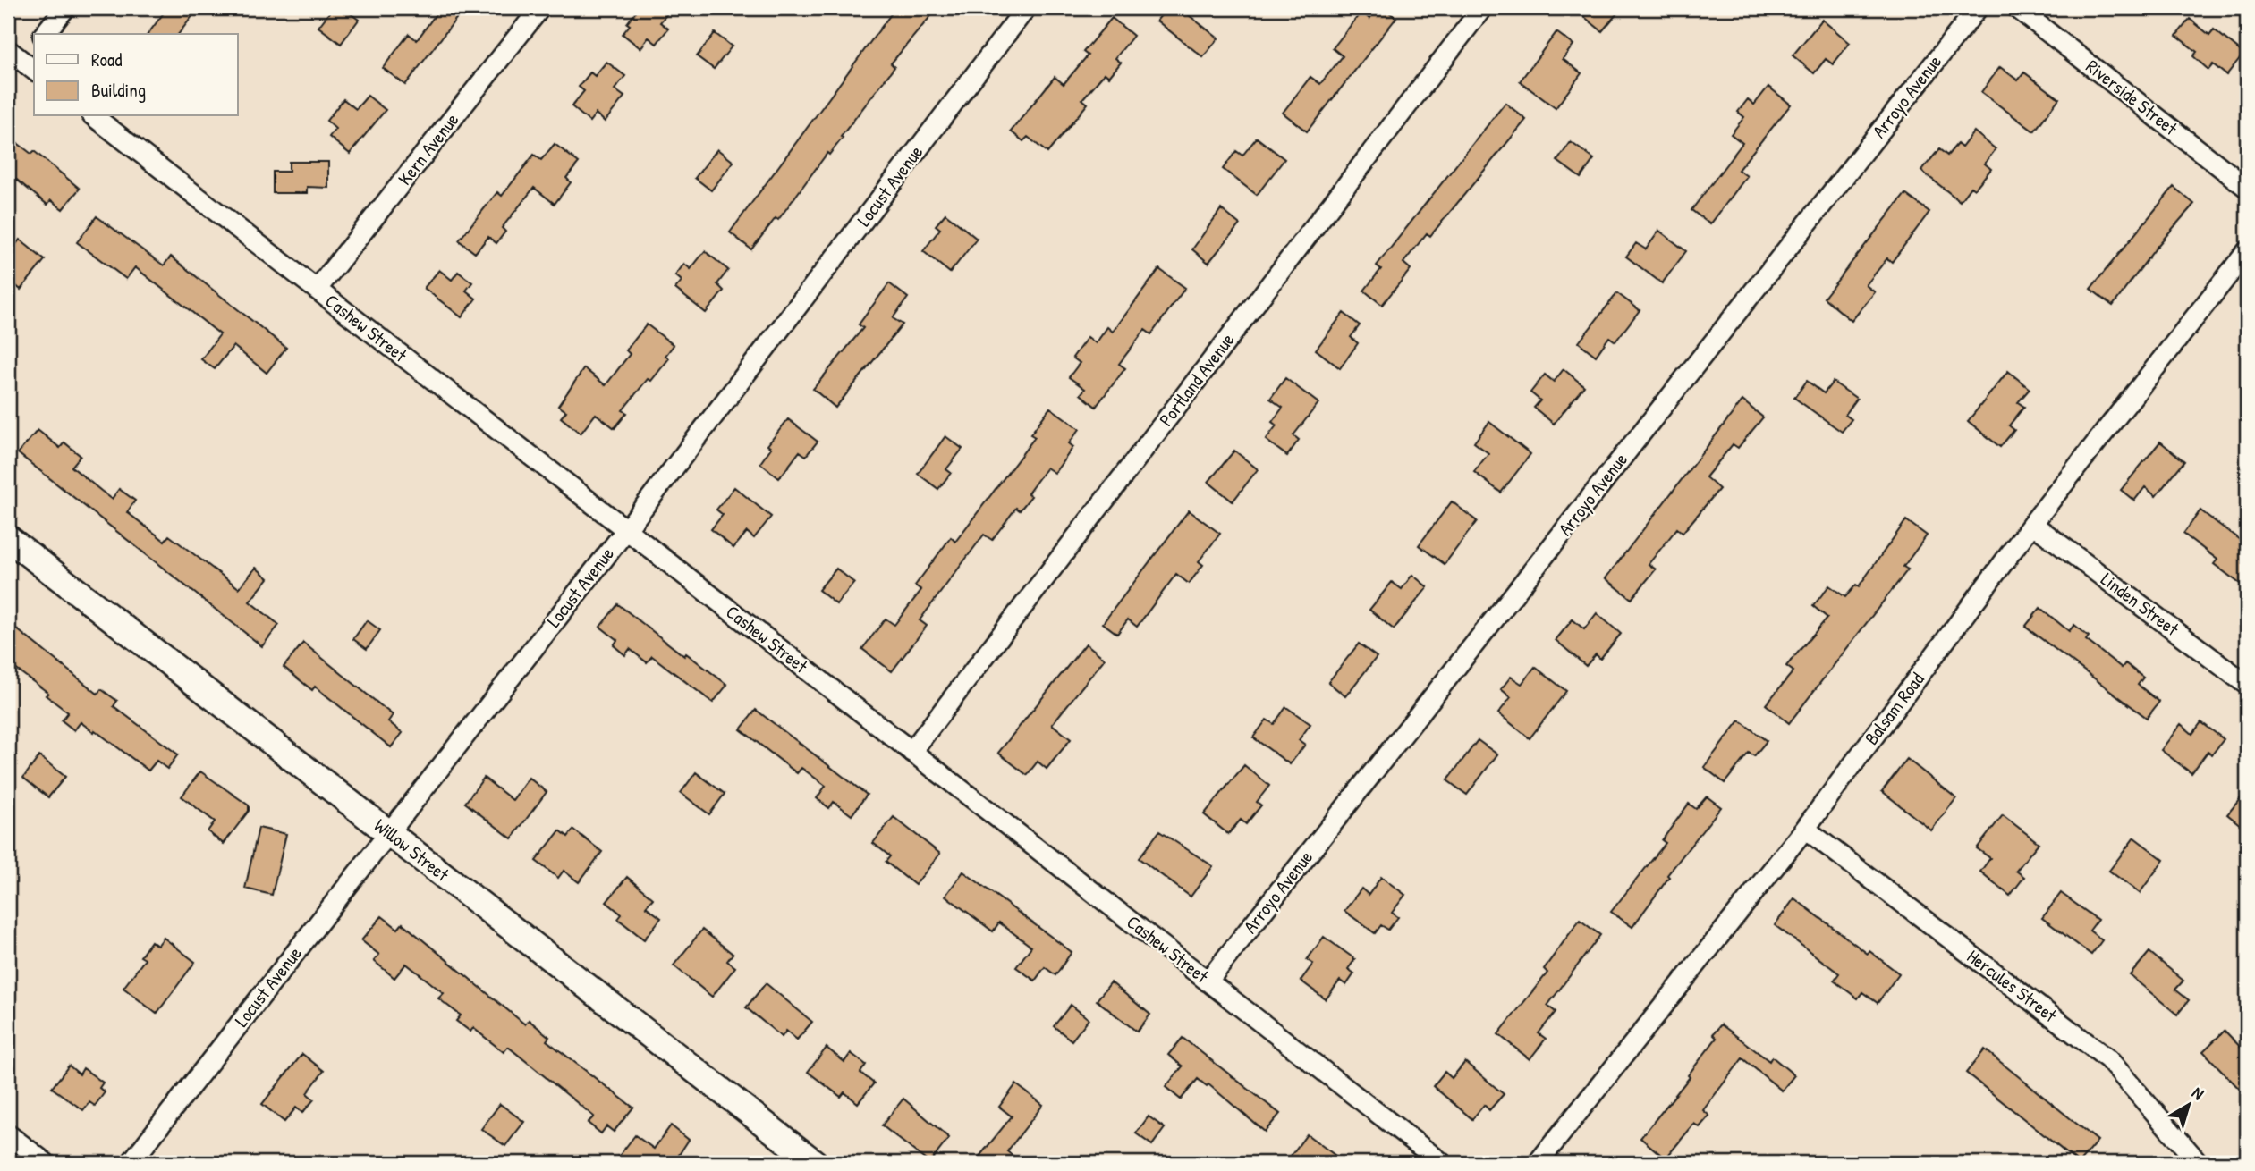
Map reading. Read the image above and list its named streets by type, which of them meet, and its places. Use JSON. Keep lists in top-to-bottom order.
{
  "streets": {
    "street": [
      "Arroyo Avenue",
      "Riverside Street",
      "Kern Avenue",
      "Locust Avenue",
      "Cashew Street",
      "Portland Avenue",
      "Linden Street",
      "Balsam Road",
      "Willow Street",
      "Hercules Street"
    ]
  },
  "crossings": [
    ["Arroyo Avenue", "Cashew Street"],
    ["Kern Avenue", "Cashew Street"],
    ["Locust Avenue", "Cashew Street"],
    ["Locust Avenue", "Willow Street"],
    ["Cashew Street", "Portland Avenue"],
    ["Linden Street", "Balsam Road"],
    ["Balsam Road", "Hercules Street"]
  ],
  "legend": ["Road", "Building"],
  "north": "top right"
}
